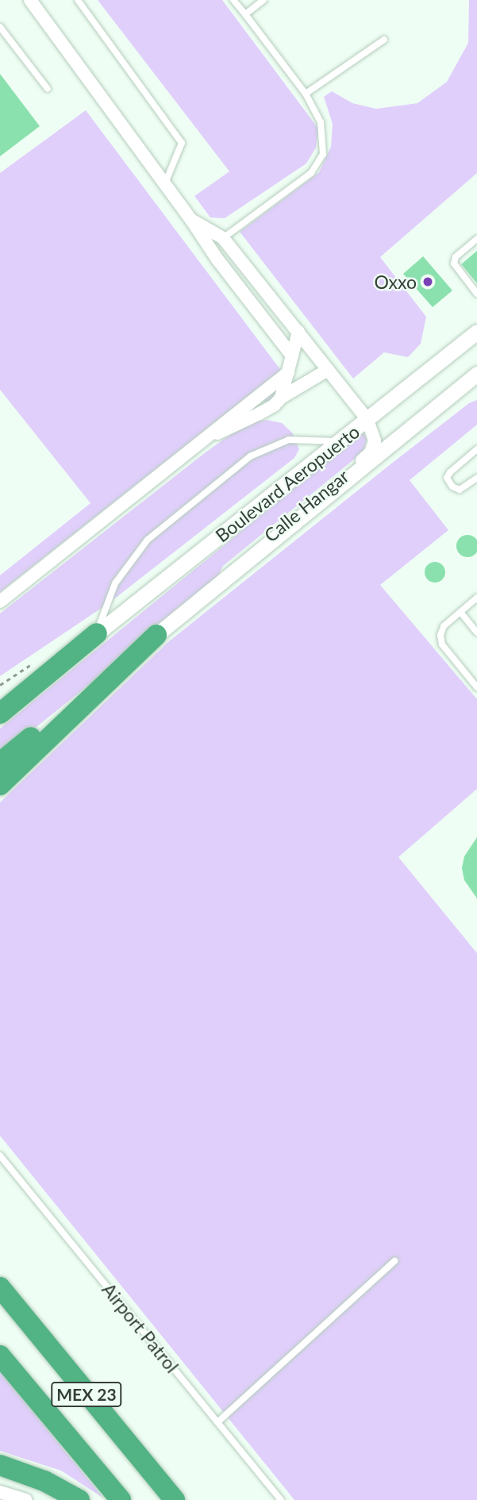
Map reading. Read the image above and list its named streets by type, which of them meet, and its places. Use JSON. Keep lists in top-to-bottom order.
{
  "streets": {
    "highway": ["MEX 23"],
    "street": ["Boulevard Aeropuerto", "Calle Hangar"],
    "lane": ["Airport Patrol"]
  },
  "crossings": [
    ["Boulevard Aeropuerto", "Calle Hangar"]
  ],
  "places": ["Oxxo"]
}
